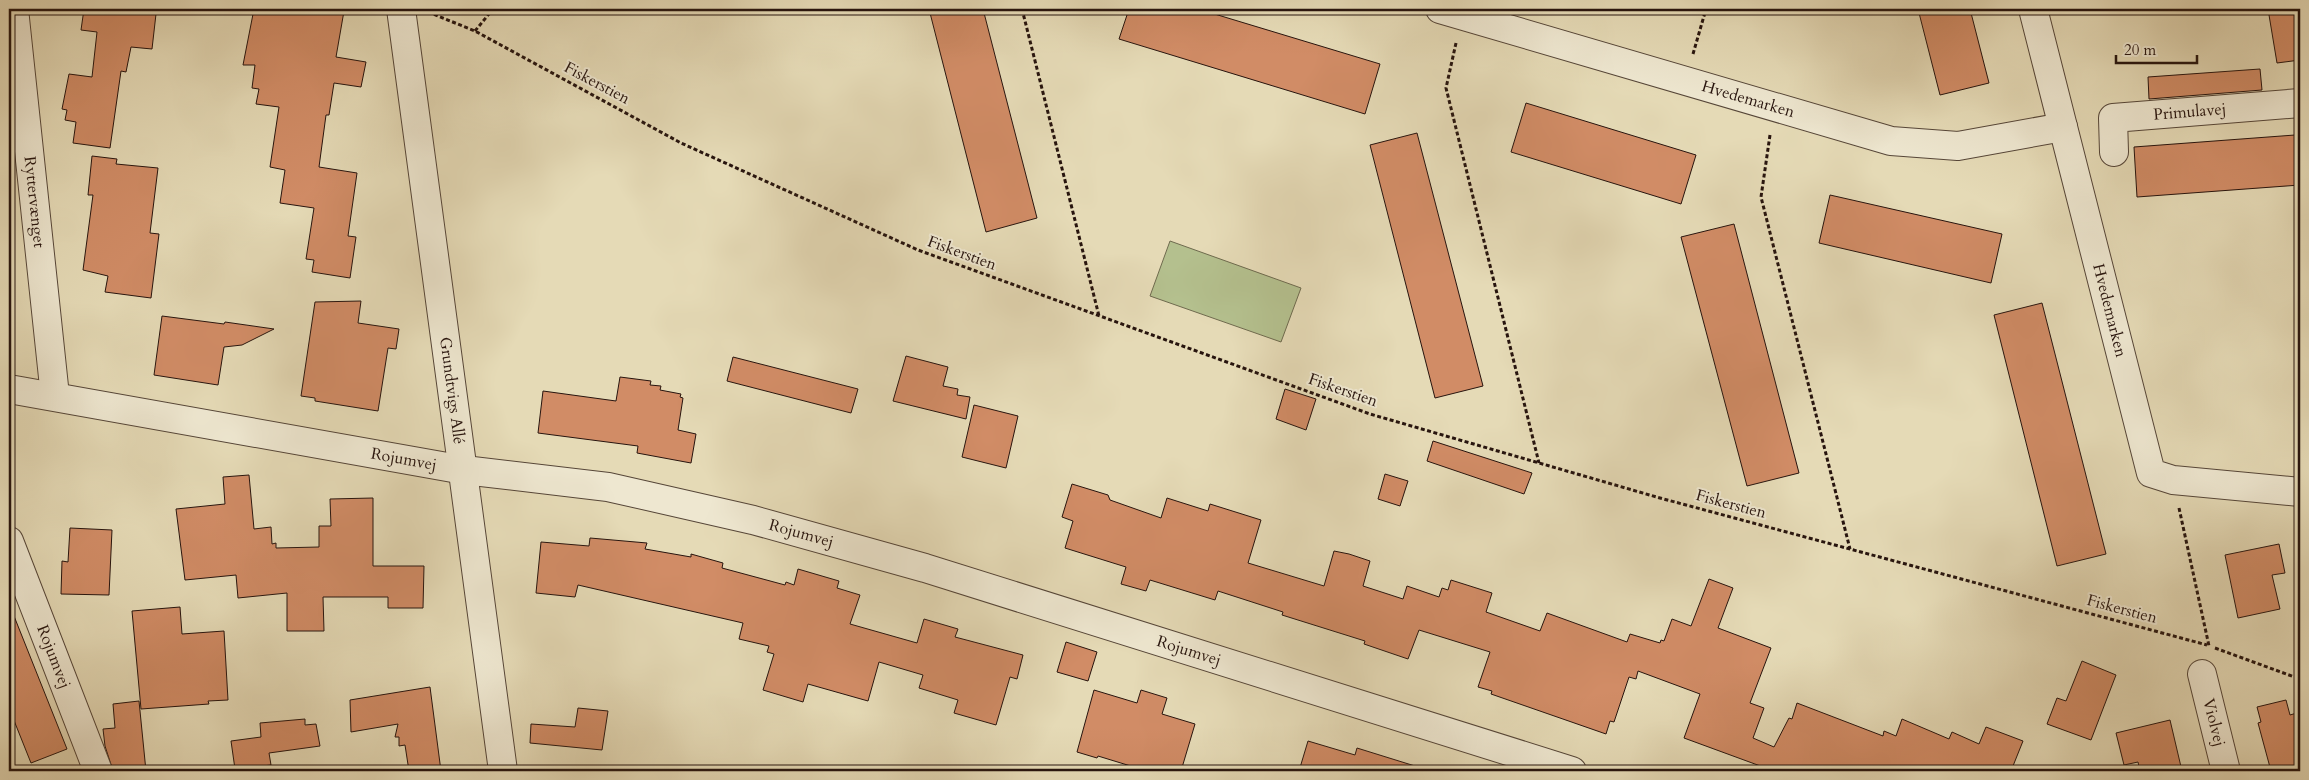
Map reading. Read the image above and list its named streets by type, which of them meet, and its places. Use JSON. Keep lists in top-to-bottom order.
{
  "streets": {
    "street": [
      "Hvedemarken",
      "Primulavej",
      "Ryttervænget",
      "Grundtvigs Allé",
      "Rojumvej",
      "Violvej"
    ],
    "path": ["Fiskerstien"]
  },
  "crossings": [
    ["Ryttervænget", "Rojumvej"],
    ["Grundtvigs Allé", "Rojumvej"]
  ],
  "scale_bar": "20 m"
}
